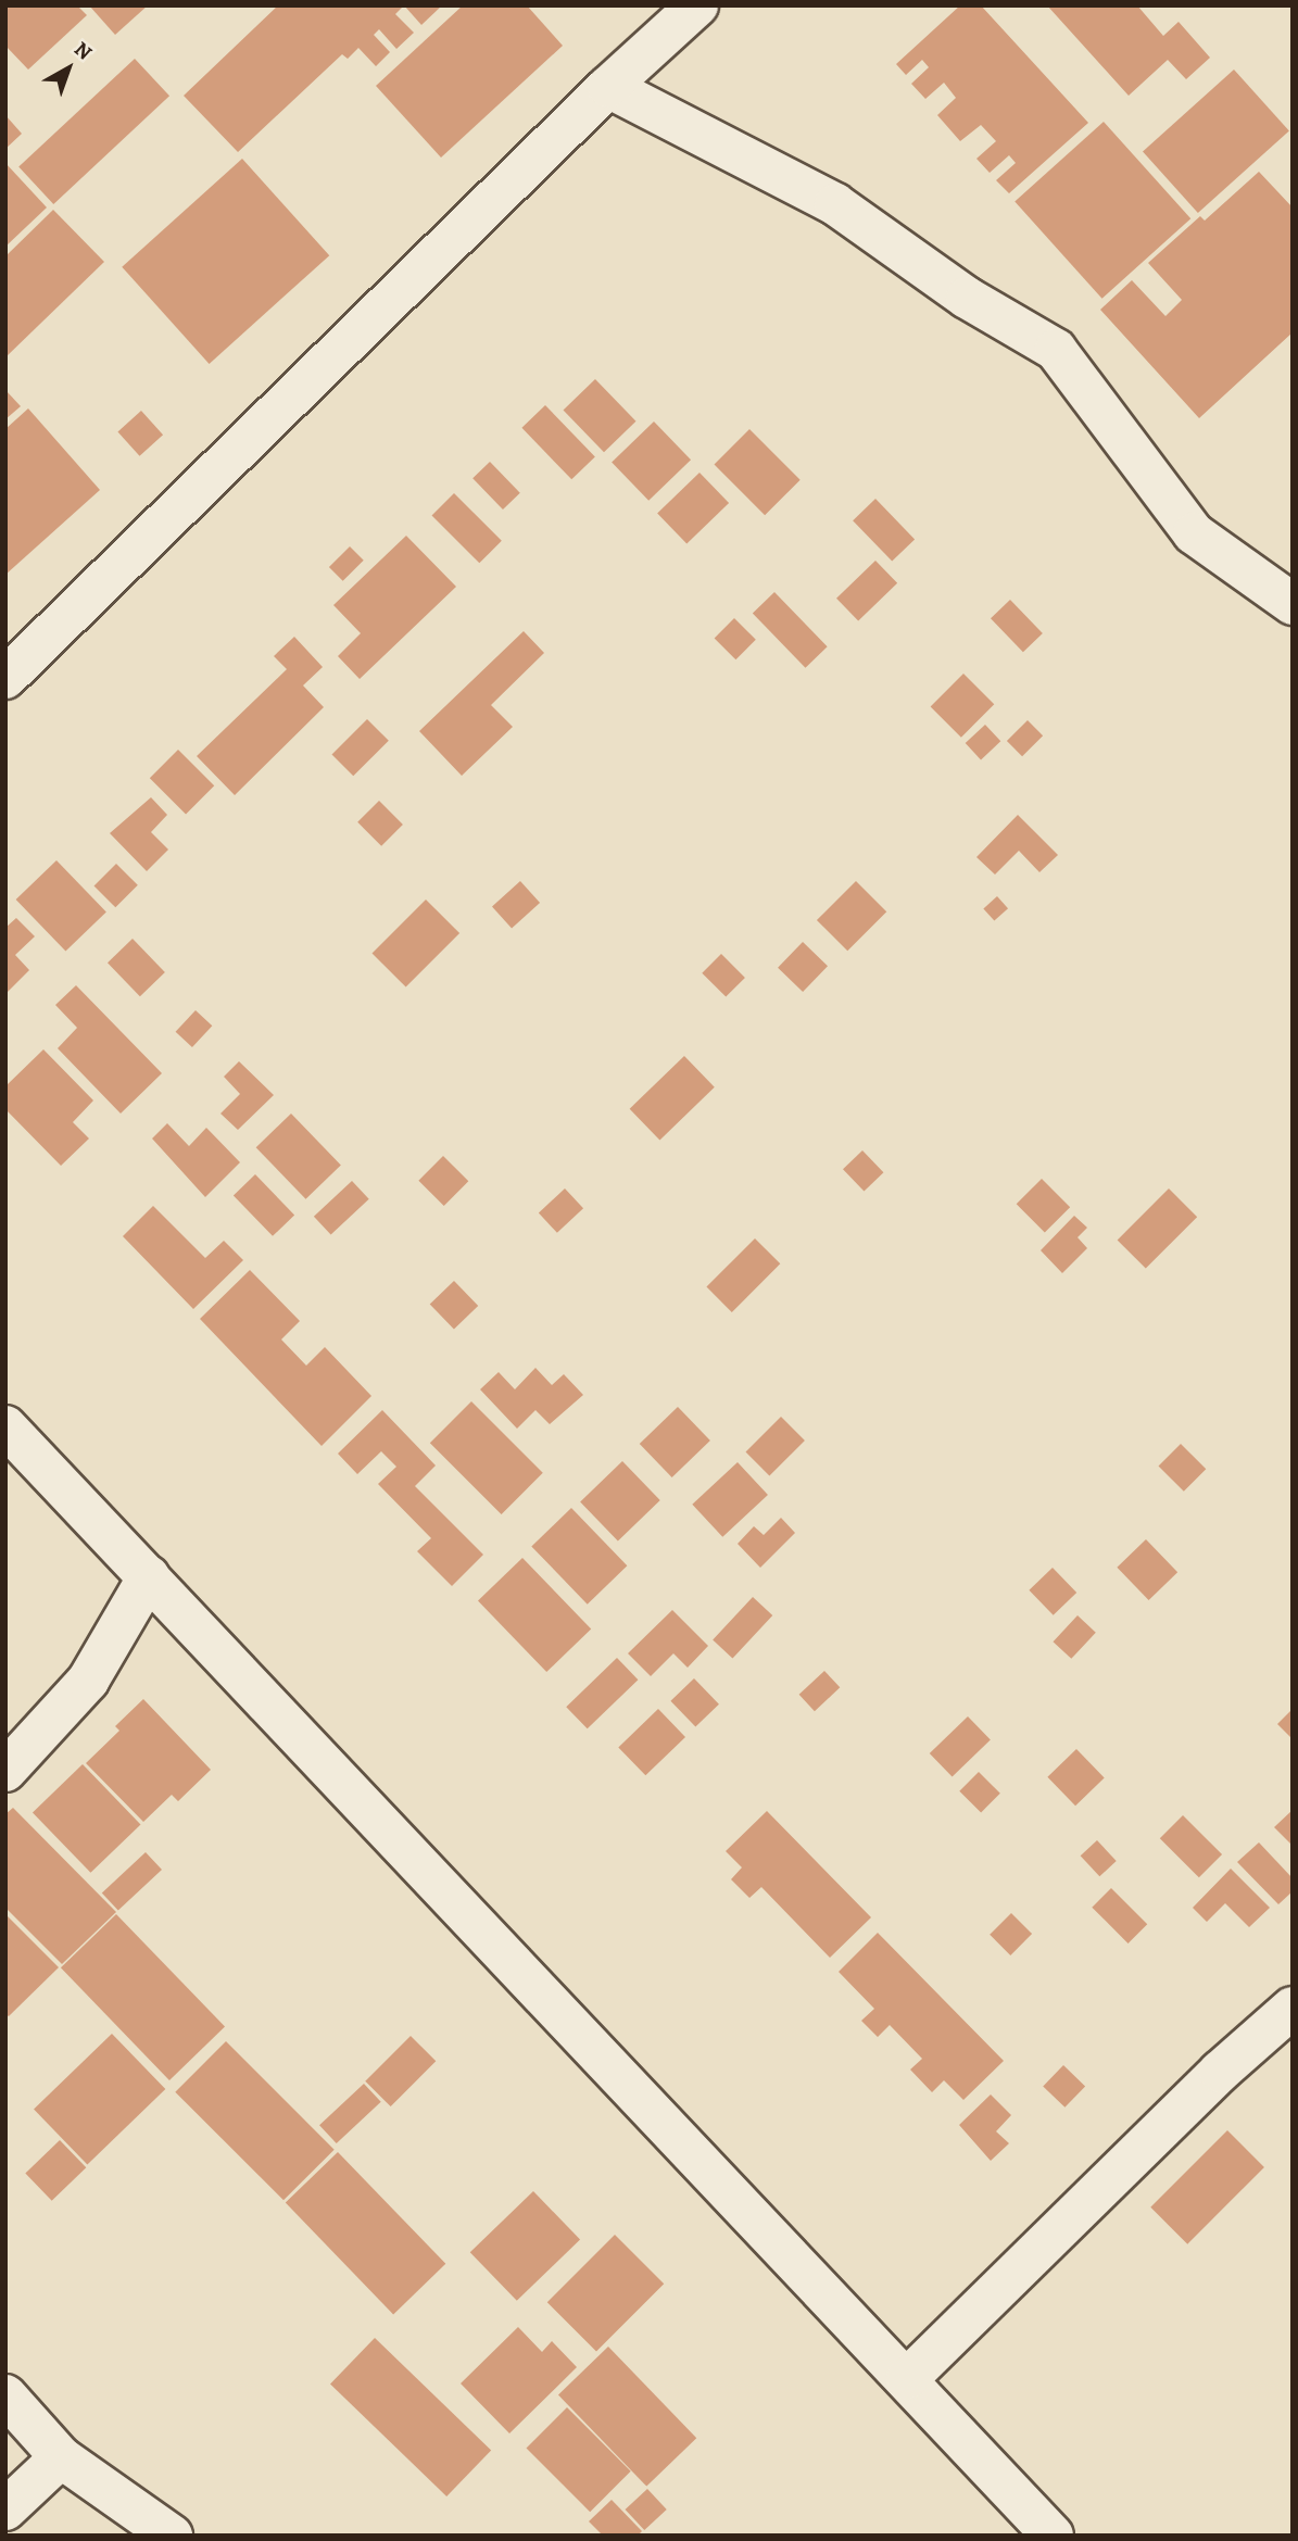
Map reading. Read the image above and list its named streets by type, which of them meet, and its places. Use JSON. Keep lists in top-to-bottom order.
{
  "north": "top right"
}
